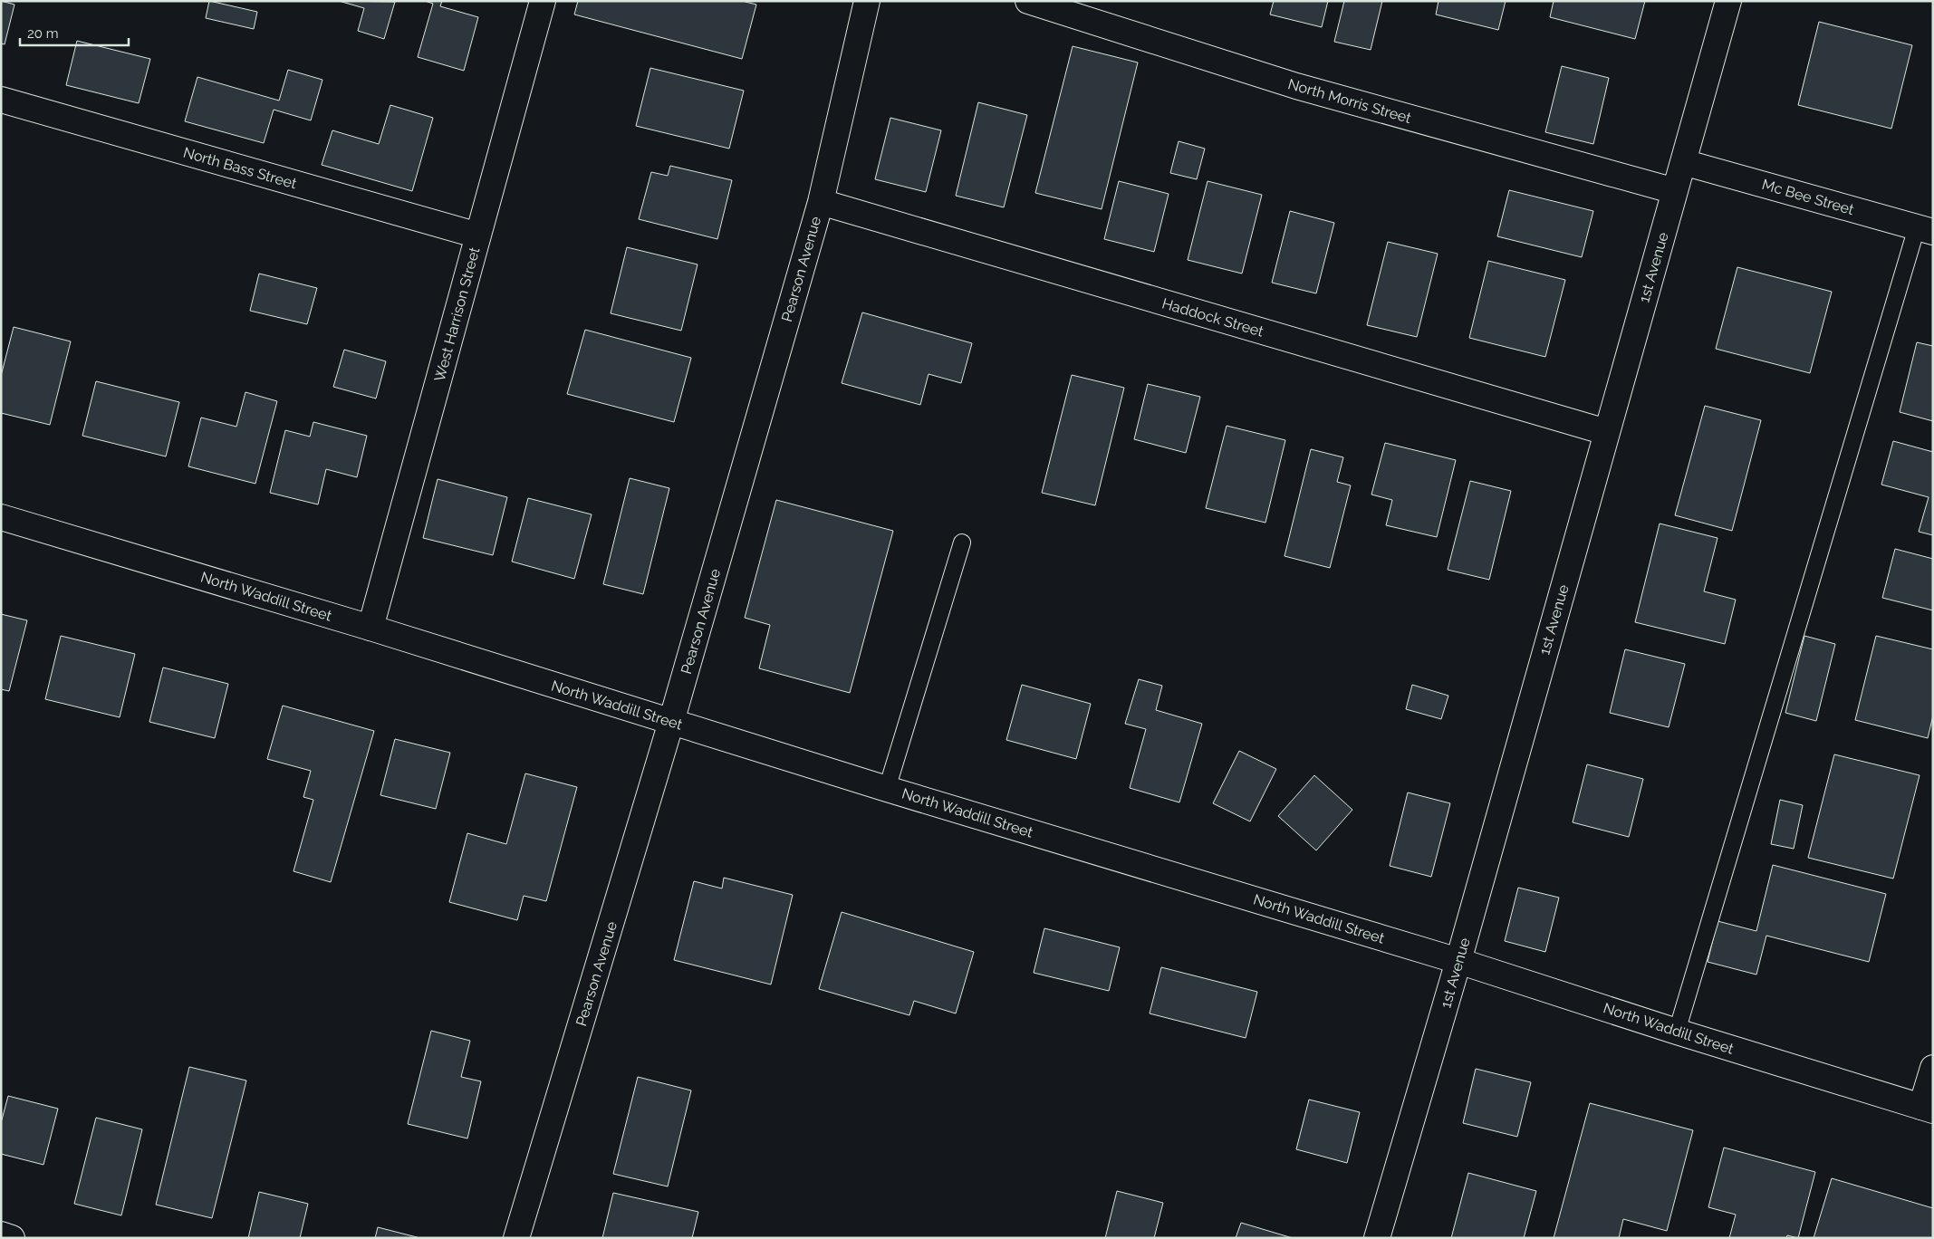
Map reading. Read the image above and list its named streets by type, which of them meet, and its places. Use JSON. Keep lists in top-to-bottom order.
{
  "streets": {
    "street": [
      "North Morris Street",
      "North Bass Street",
      "Mc Bee Street",
      "1st Avenue",
      "Pearson Avenue",
      "West Harrison Street",
      "Haddock Street",
      "North Waddill Street"
    ]
  },
  "crossings": [
    ["North Morris Street", "1st Avenue"],
    ["North Bass Street", "West Harrison Street"],
    ["Mc Bee Street", "1st Avenue"],
    ["1st Avenue", "Haddock Street"],
    ["1st Avenue", "North Waddill Street"],
    ["Pearson Avenue", "Haddock Street"],
    ["Pearson Avenue", "North Waddill Street"],
    ["West Harrison Street", "North Waddill Street"]
  ],
  "scale_bar": "20 m"
}
